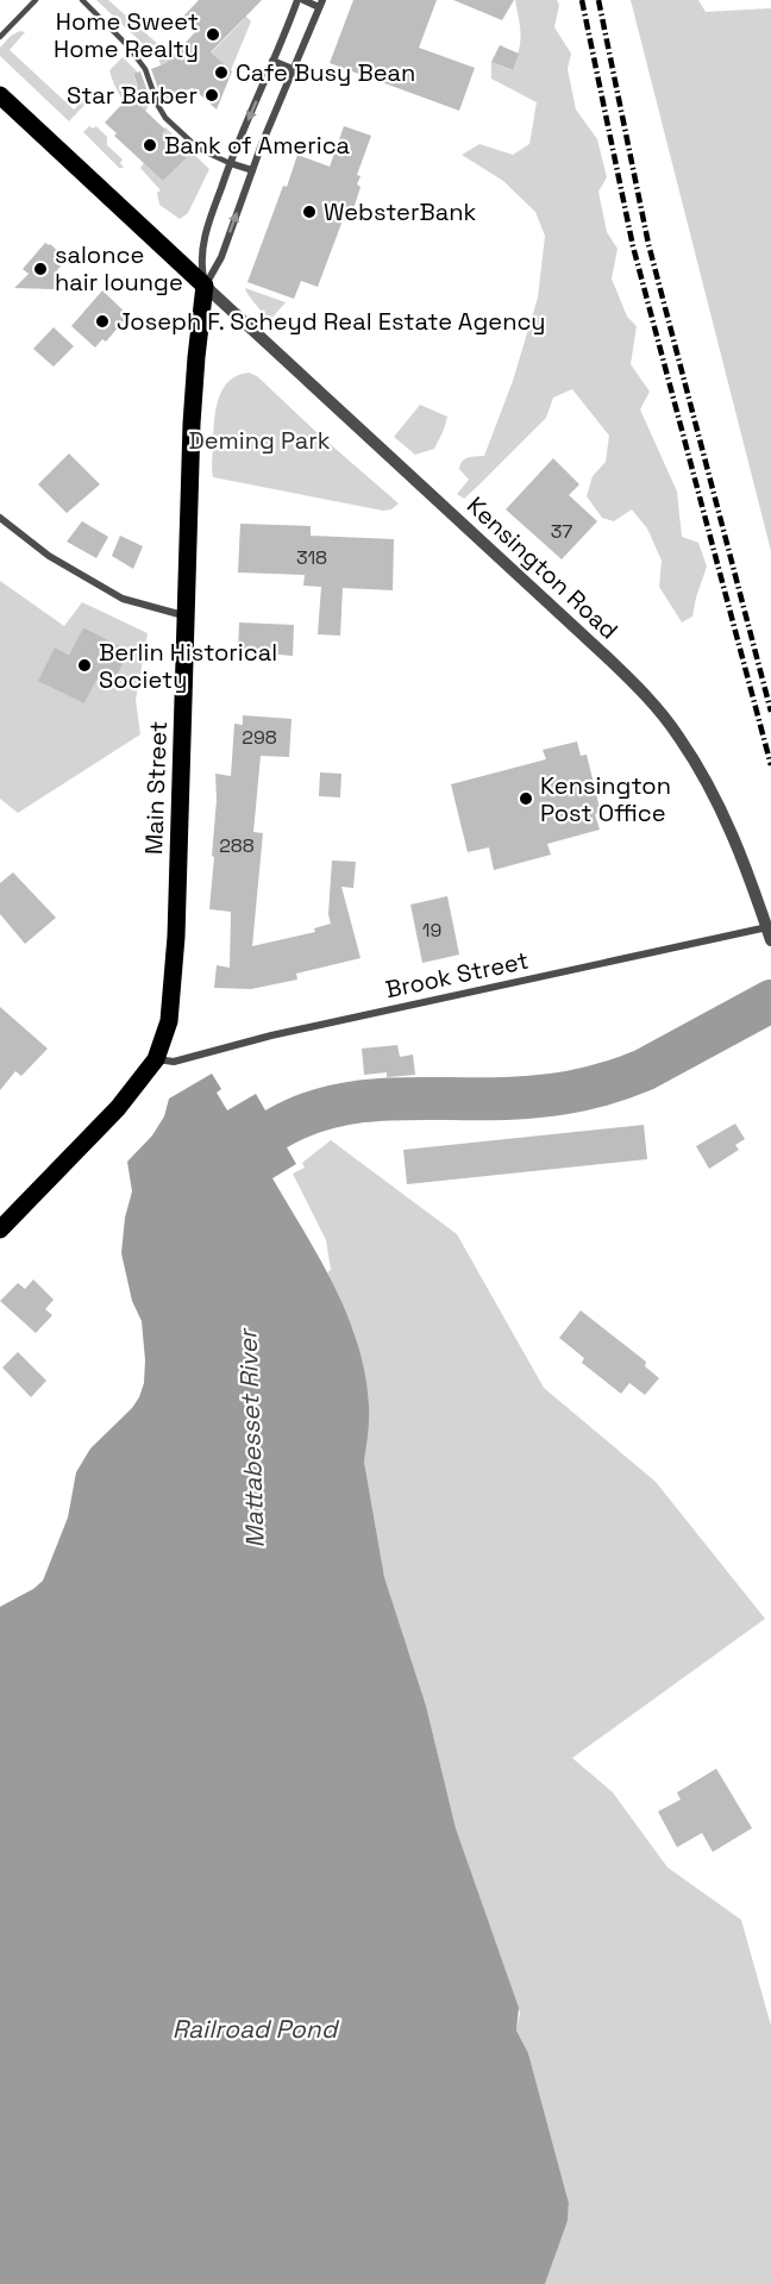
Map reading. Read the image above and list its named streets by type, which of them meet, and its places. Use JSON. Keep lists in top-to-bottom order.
{
  "streets": {
    "main road": ["Main Street"],
    "street": ["Kensington Road", "Brook Street"]
  },
  "crossings": [
    ["Kensington Road", "Main Street"],
    ["Kensington Road", "Brook Street"],
    ["Main Street", "Brook Street"]
  ],
  "water": ["Mattabesset River", "Railroad Pond"],
  "parks": ["Deming Park"],
  "places": [
    "Home Sweet Home Realty",
    "Cafe Busy Bean",
    "Star Barber",
    "Bank of America",
    "WebsterBank",
    "salonce hair lounge",
    "Joseph F. Scheyd Real Estate Agency",
    "Berlin Historical Society",
    "Kensington Post Office"
  ],
  "house_numbers": [
    "37",
    "318",
    "298",
    "288",
    "19"
  ]
}
